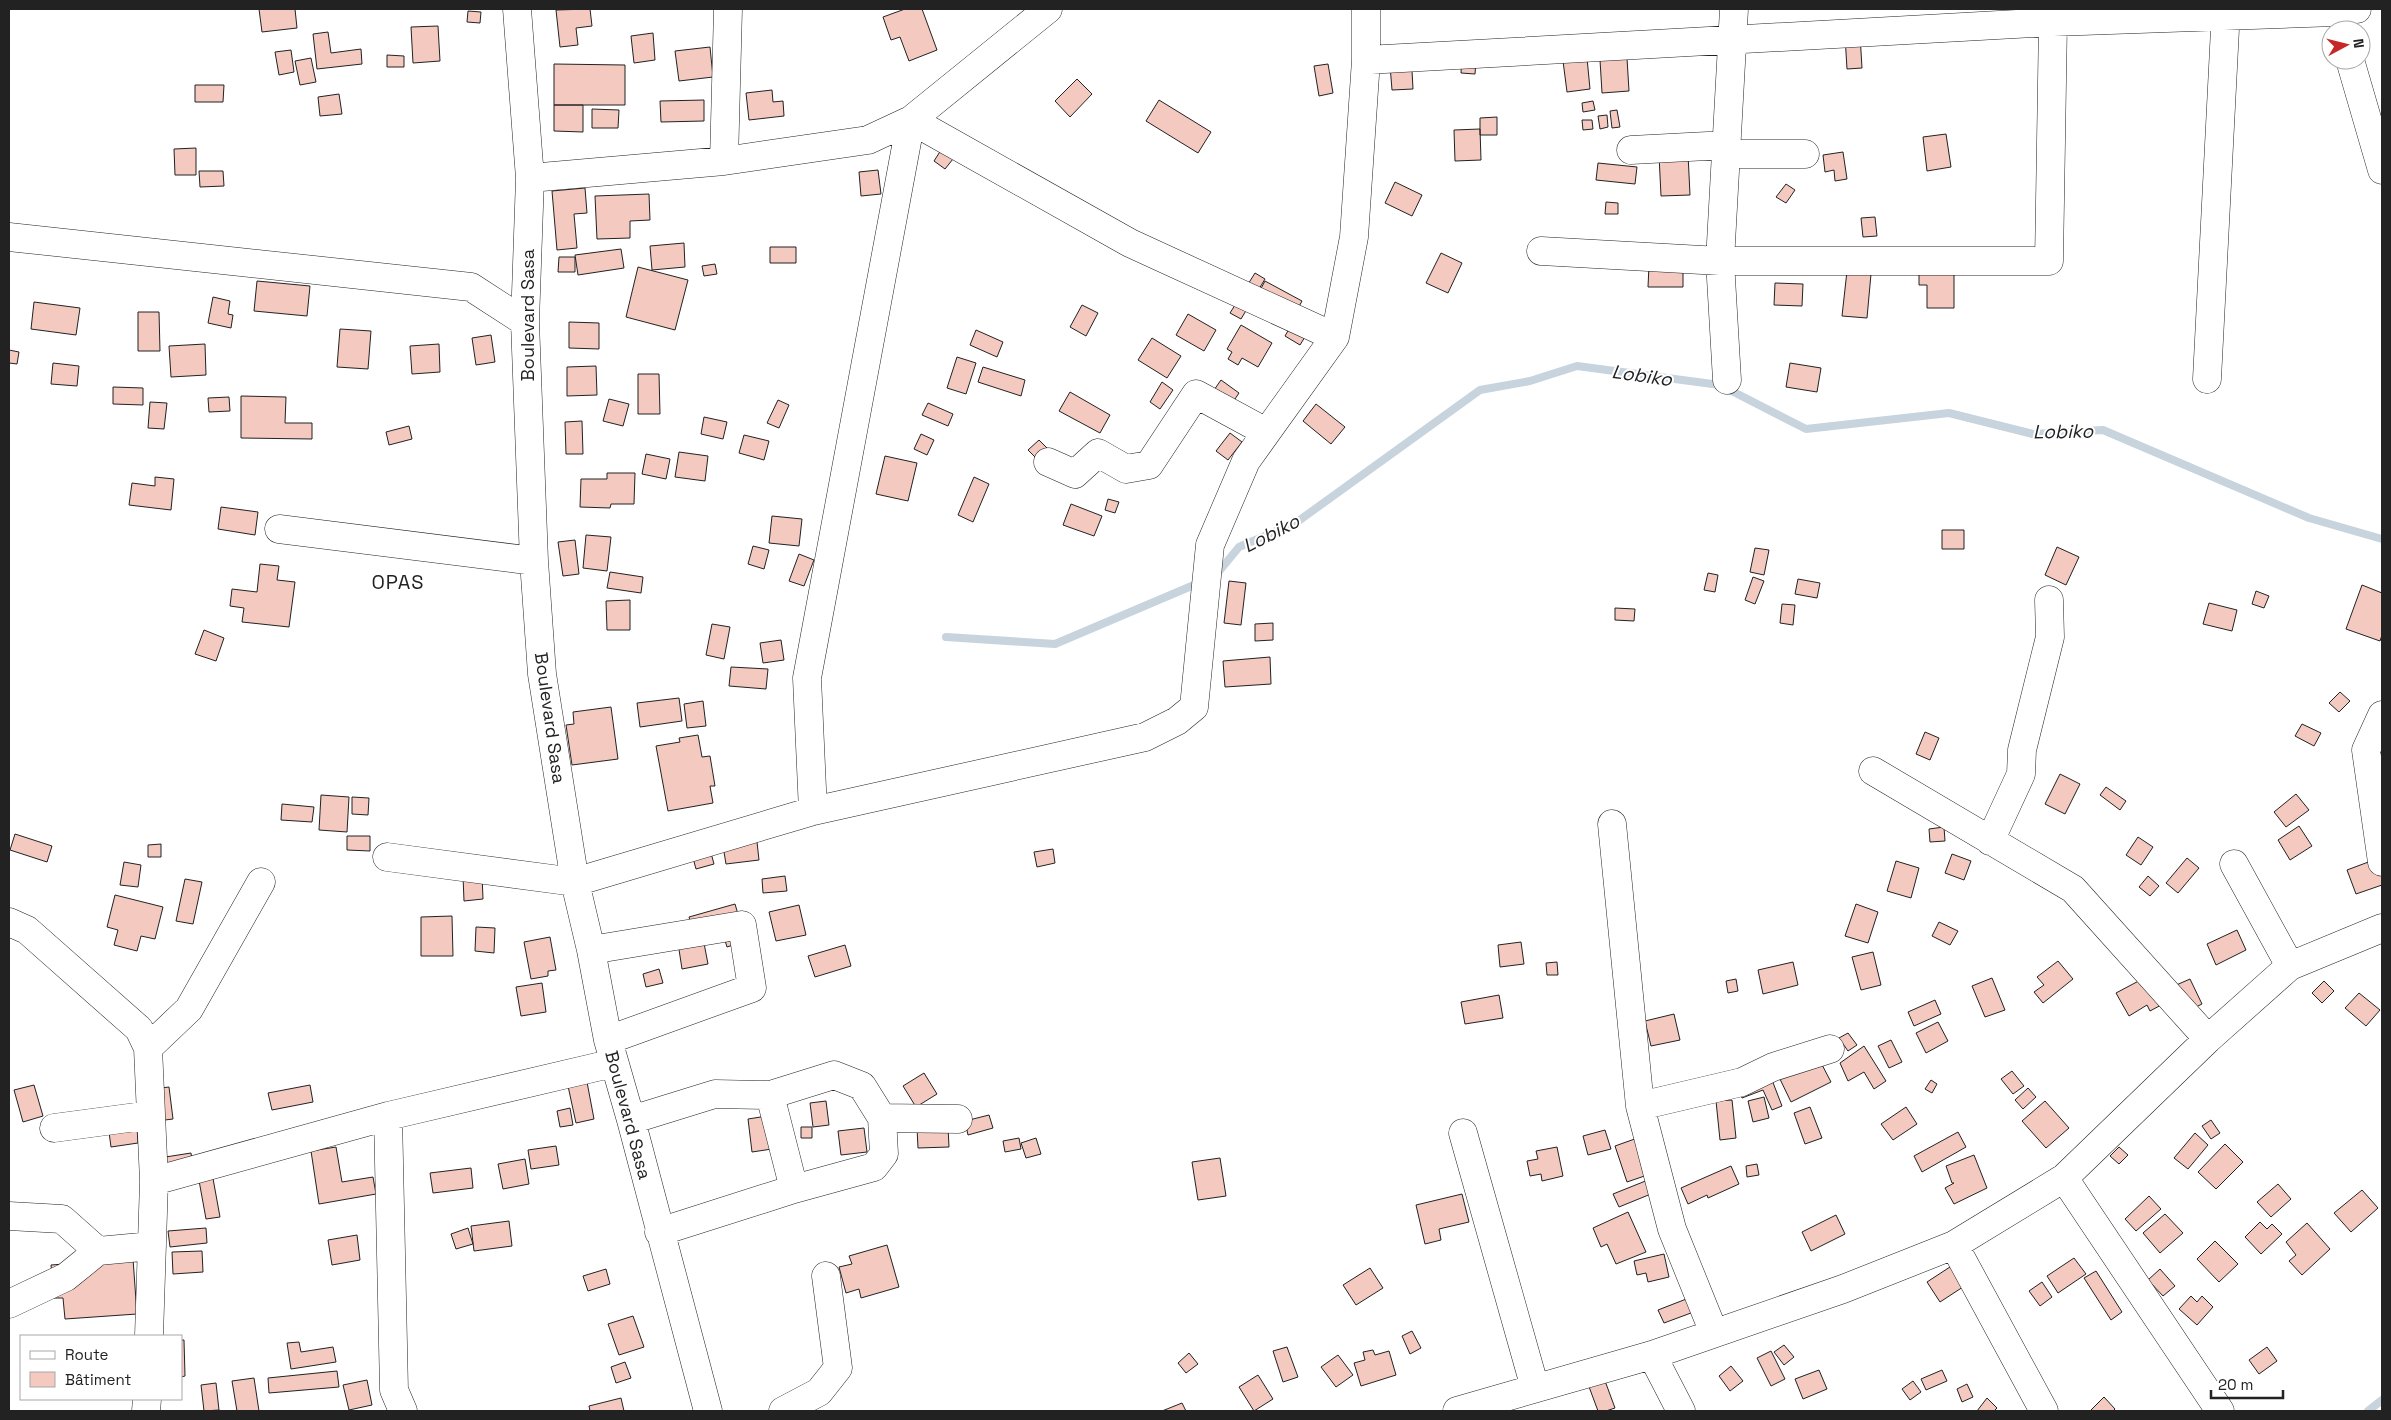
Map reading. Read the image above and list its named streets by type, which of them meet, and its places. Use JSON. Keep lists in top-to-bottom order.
{
  "streets": {
    "street": ["Boulevard Sasa"]
  },
  "districts": ["OPAS"],
  "water": ["Lobiko"],
  "legend": ["Route", "Bâtiment"],
  "scale_bar": "20 m",
  "north": "right"
}
